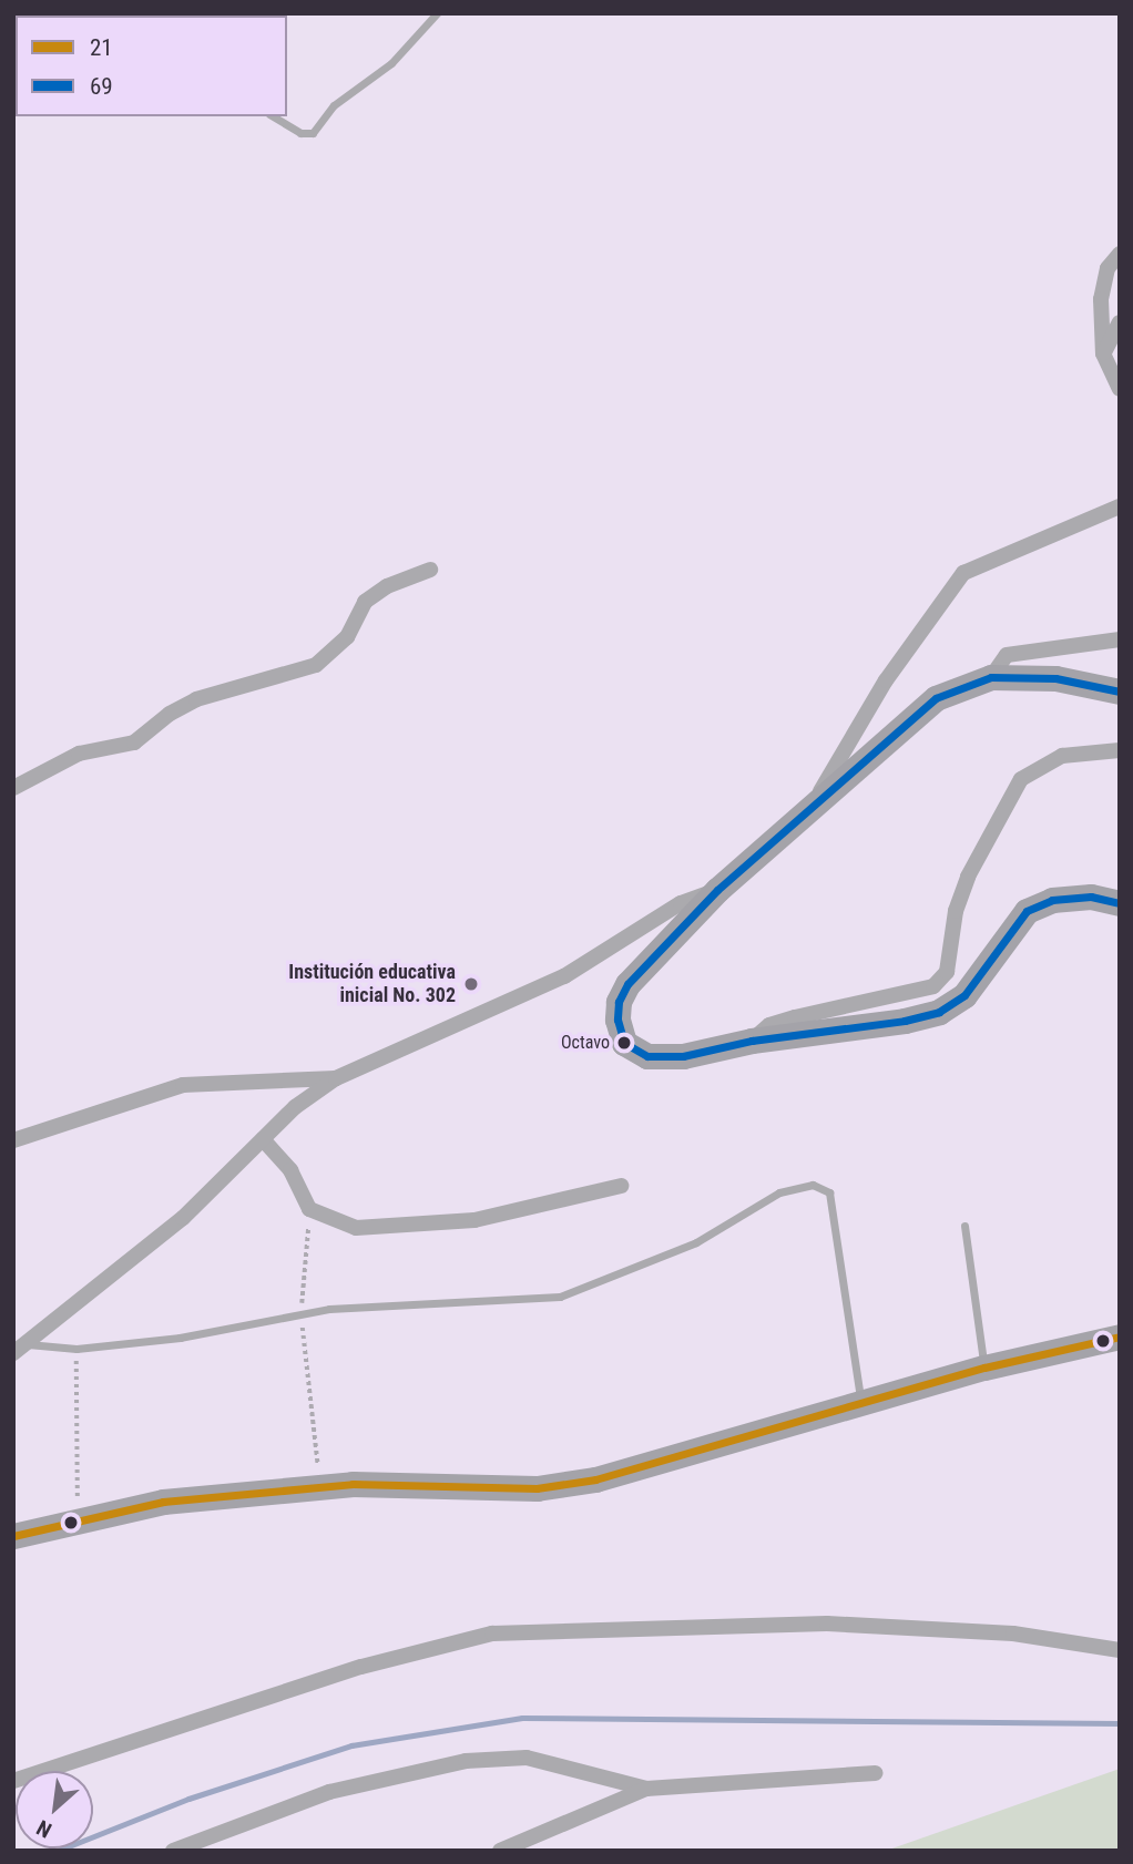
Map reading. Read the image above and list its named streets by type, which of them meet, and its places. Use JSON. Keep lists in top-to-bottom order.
{
  "places": ["Institución educativa inicial No. 302", "Octavo"],
  "lines": ["transit line 69", "transit line 21"],
  "legend": ["21", "69"],
  "north": "bottom left"
}
